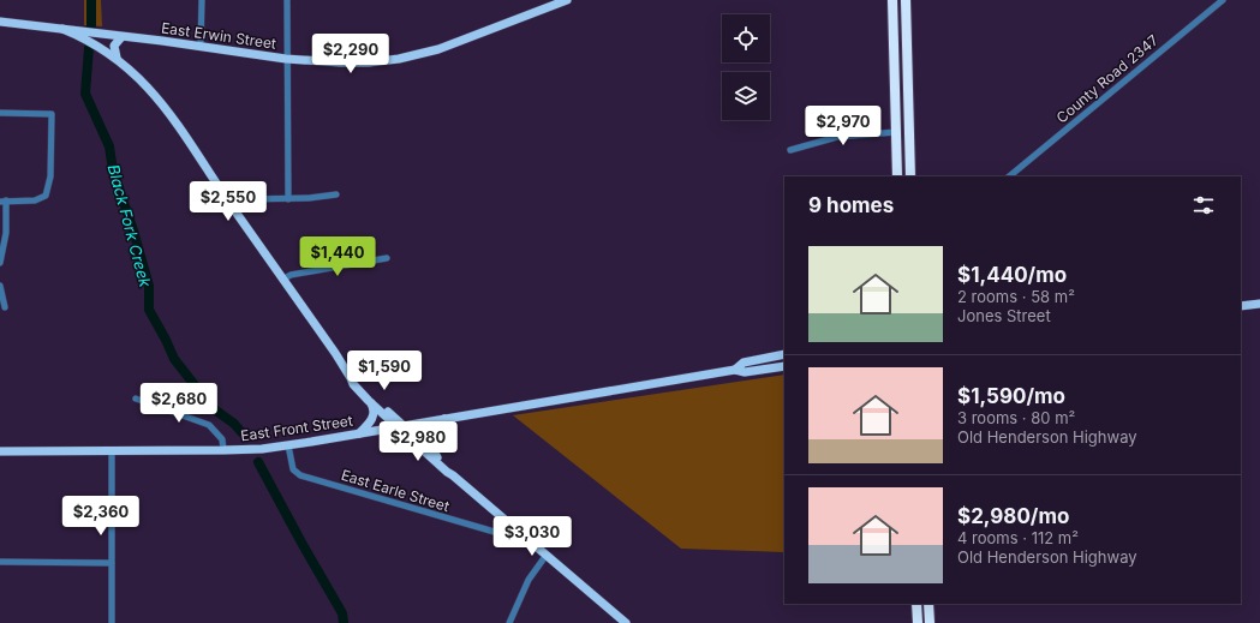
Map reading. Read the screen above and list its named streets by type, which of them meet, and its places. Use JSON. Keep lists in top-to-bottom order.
{
  "streets": {
    "main road": ["East Erwin Street", "East Front Street"],
    "street": ["County Road 2347", "East Earle Street"]
  },
  "crossings": [
    ["East Front Street", "East Earle Street"]
  ],
  "water": ["Black Fork Creek"],
  "page": {
    "price": [
      "$2,290",
      "$2,970",
      "$2,550",
      "$1,440",
      "$1,590",
      "$2,680",
      "$2,980",
      "$2,360",
      "$3,030"
    ],
    "heading": "9 homes",
    "list": [
      {
        "name": "$1,440/mo",
        "note": "2 rooms · 58 m² · Jones Street"
      },
      {
        "name": "$1,590/mo",
        "note": "3 rooms · 80 m² · Old Henderson Highway"
      },
      {
        "name": "$2,980/mo",
        "note": "4 rooms · 112 m² · Old Henderson Highway"
      }
    ]
  }
}
